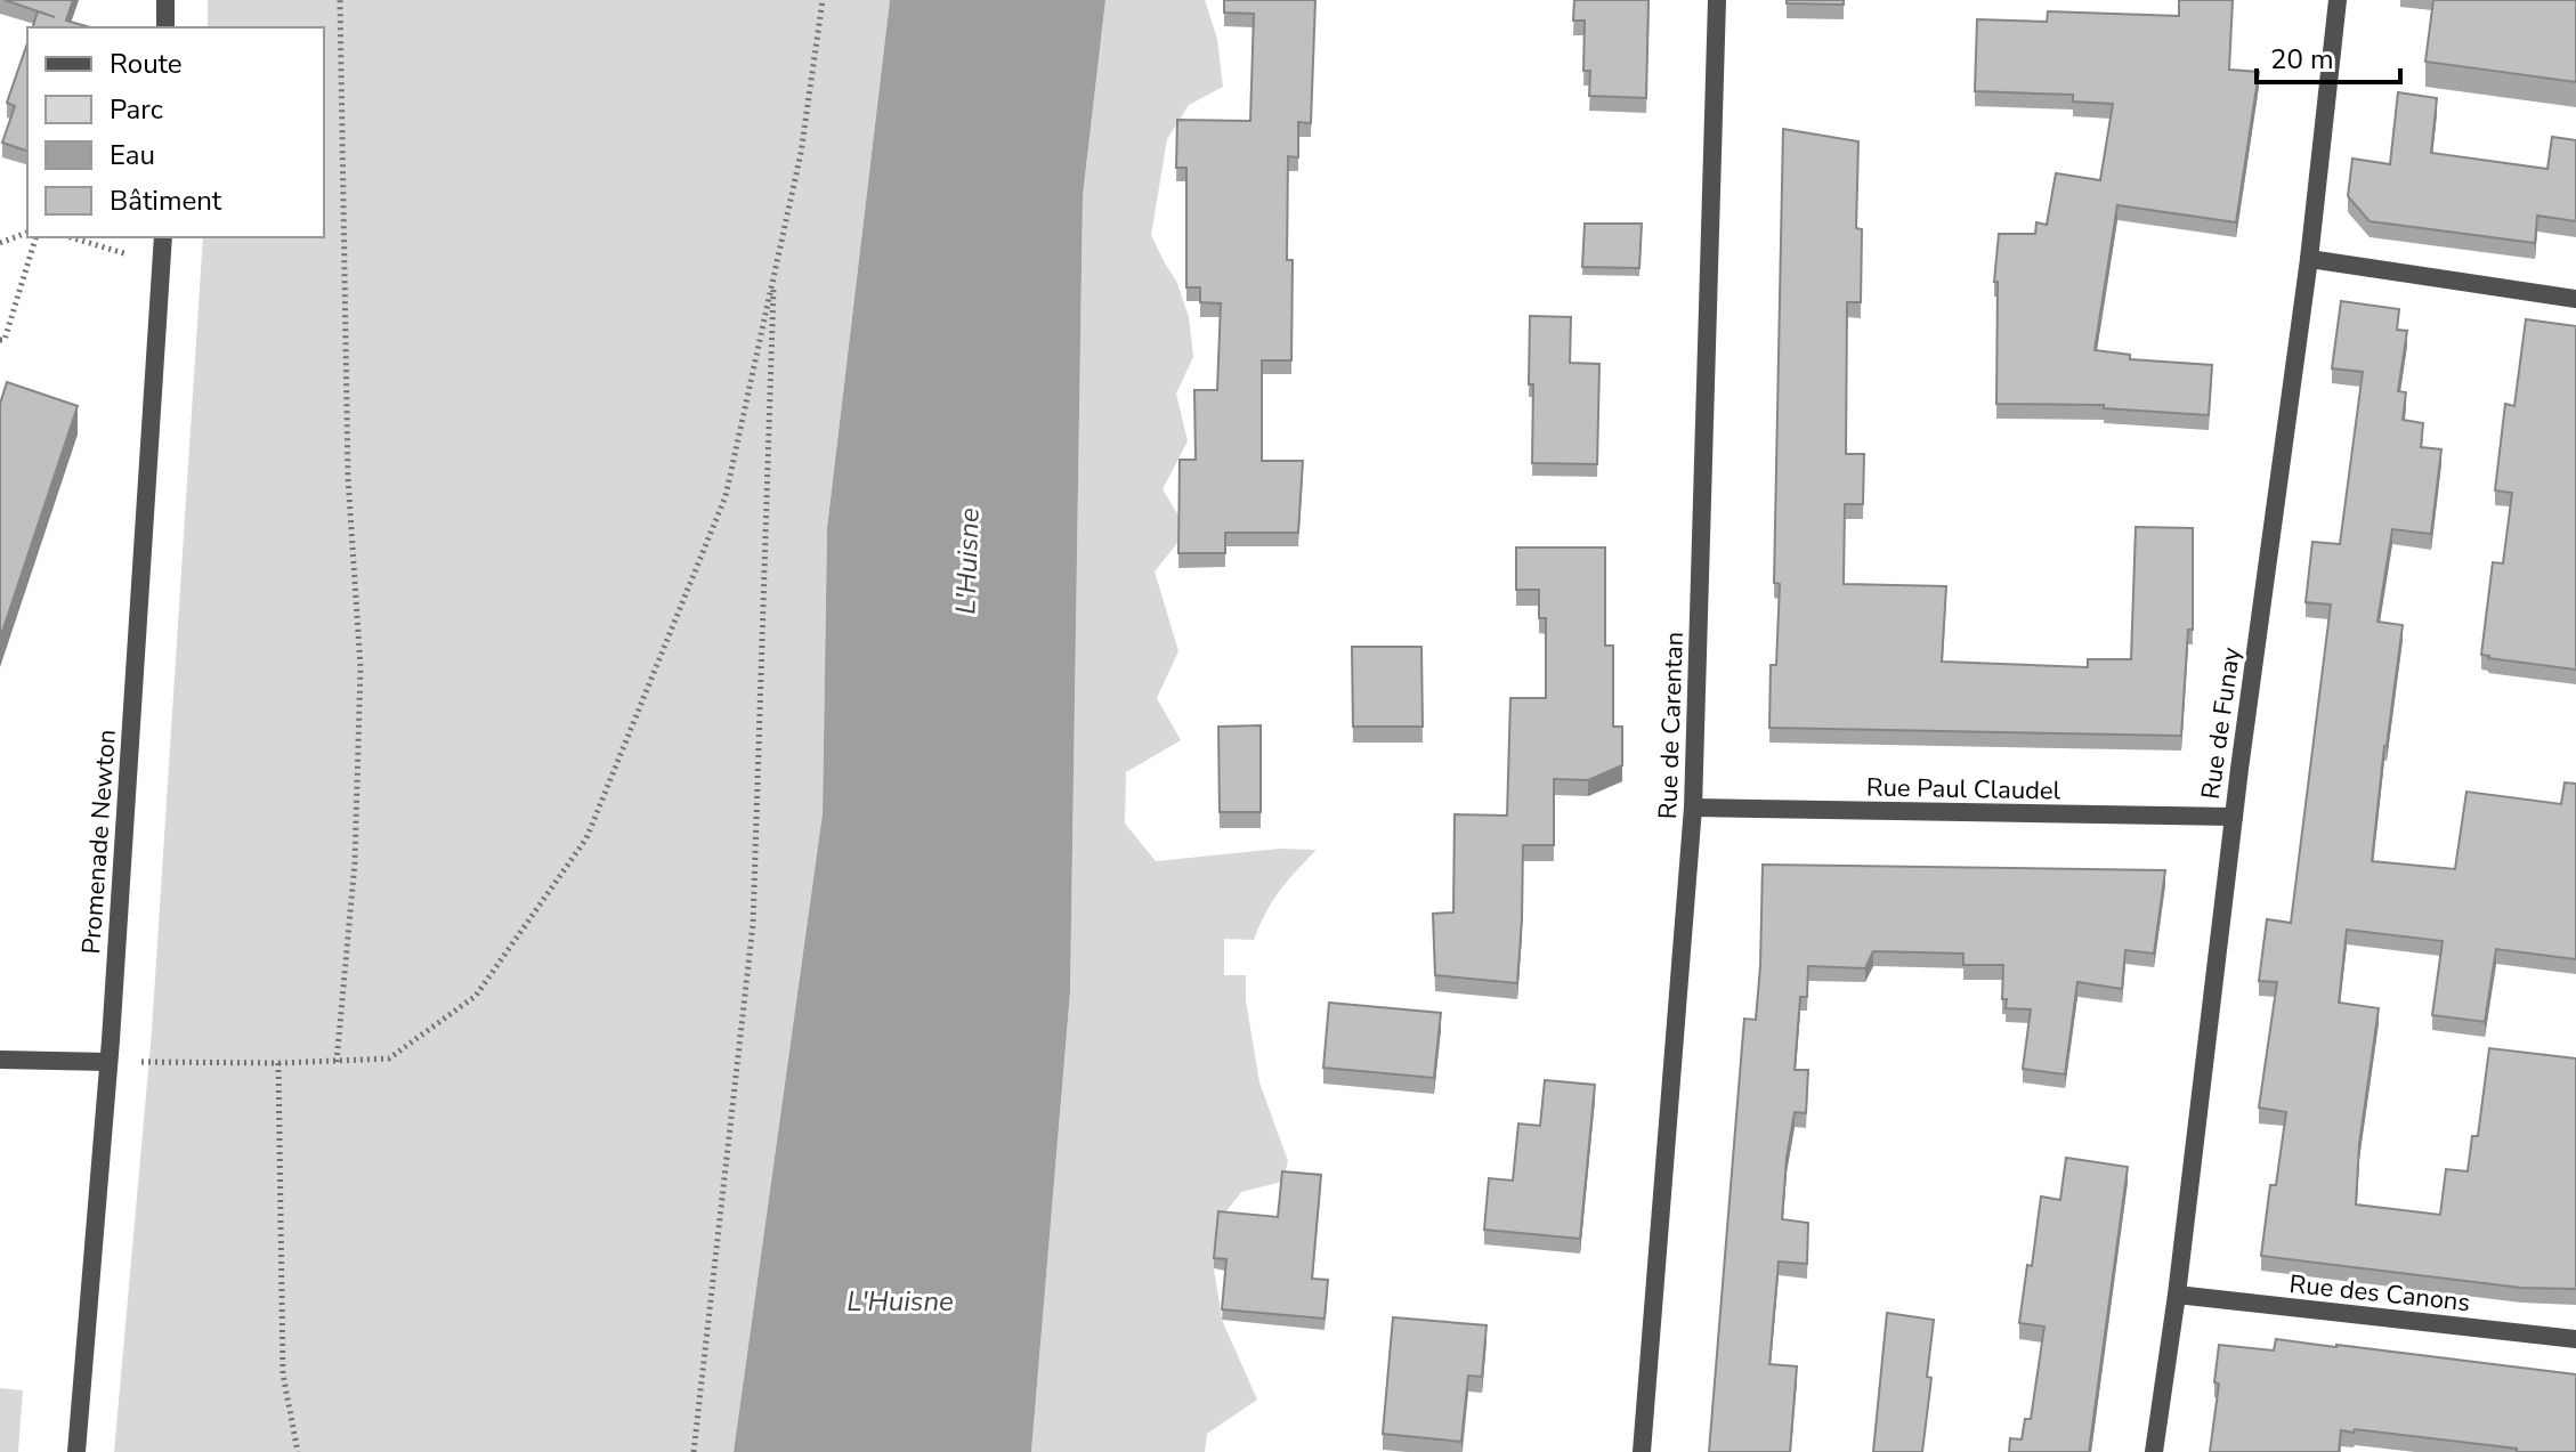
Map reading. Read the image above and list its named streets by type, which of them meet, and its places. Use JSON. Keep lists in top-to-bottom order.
{
  "streets": {
    "street": [
      "Rue de Funay",
      "Rue de Carentan",
      "Rue Paul Claudel",
      "Promenade Newton",
      "Rue des Canons"
    ]
  },
  "crossings": [
    ["Rue de Funay", "Rue Paul Claudel"],
    ["Rue de Funay", "Rue des Canons"],
    ["Rue de Carentan", "Rue Paul Claudel"]
  ],
  "water": ["L'Huisne"],
  "legend": [
    "Route",
    "Parc",
    "Eau",
    "Bâtiment"
  ],
  "scale_bar": "20 m"
}
